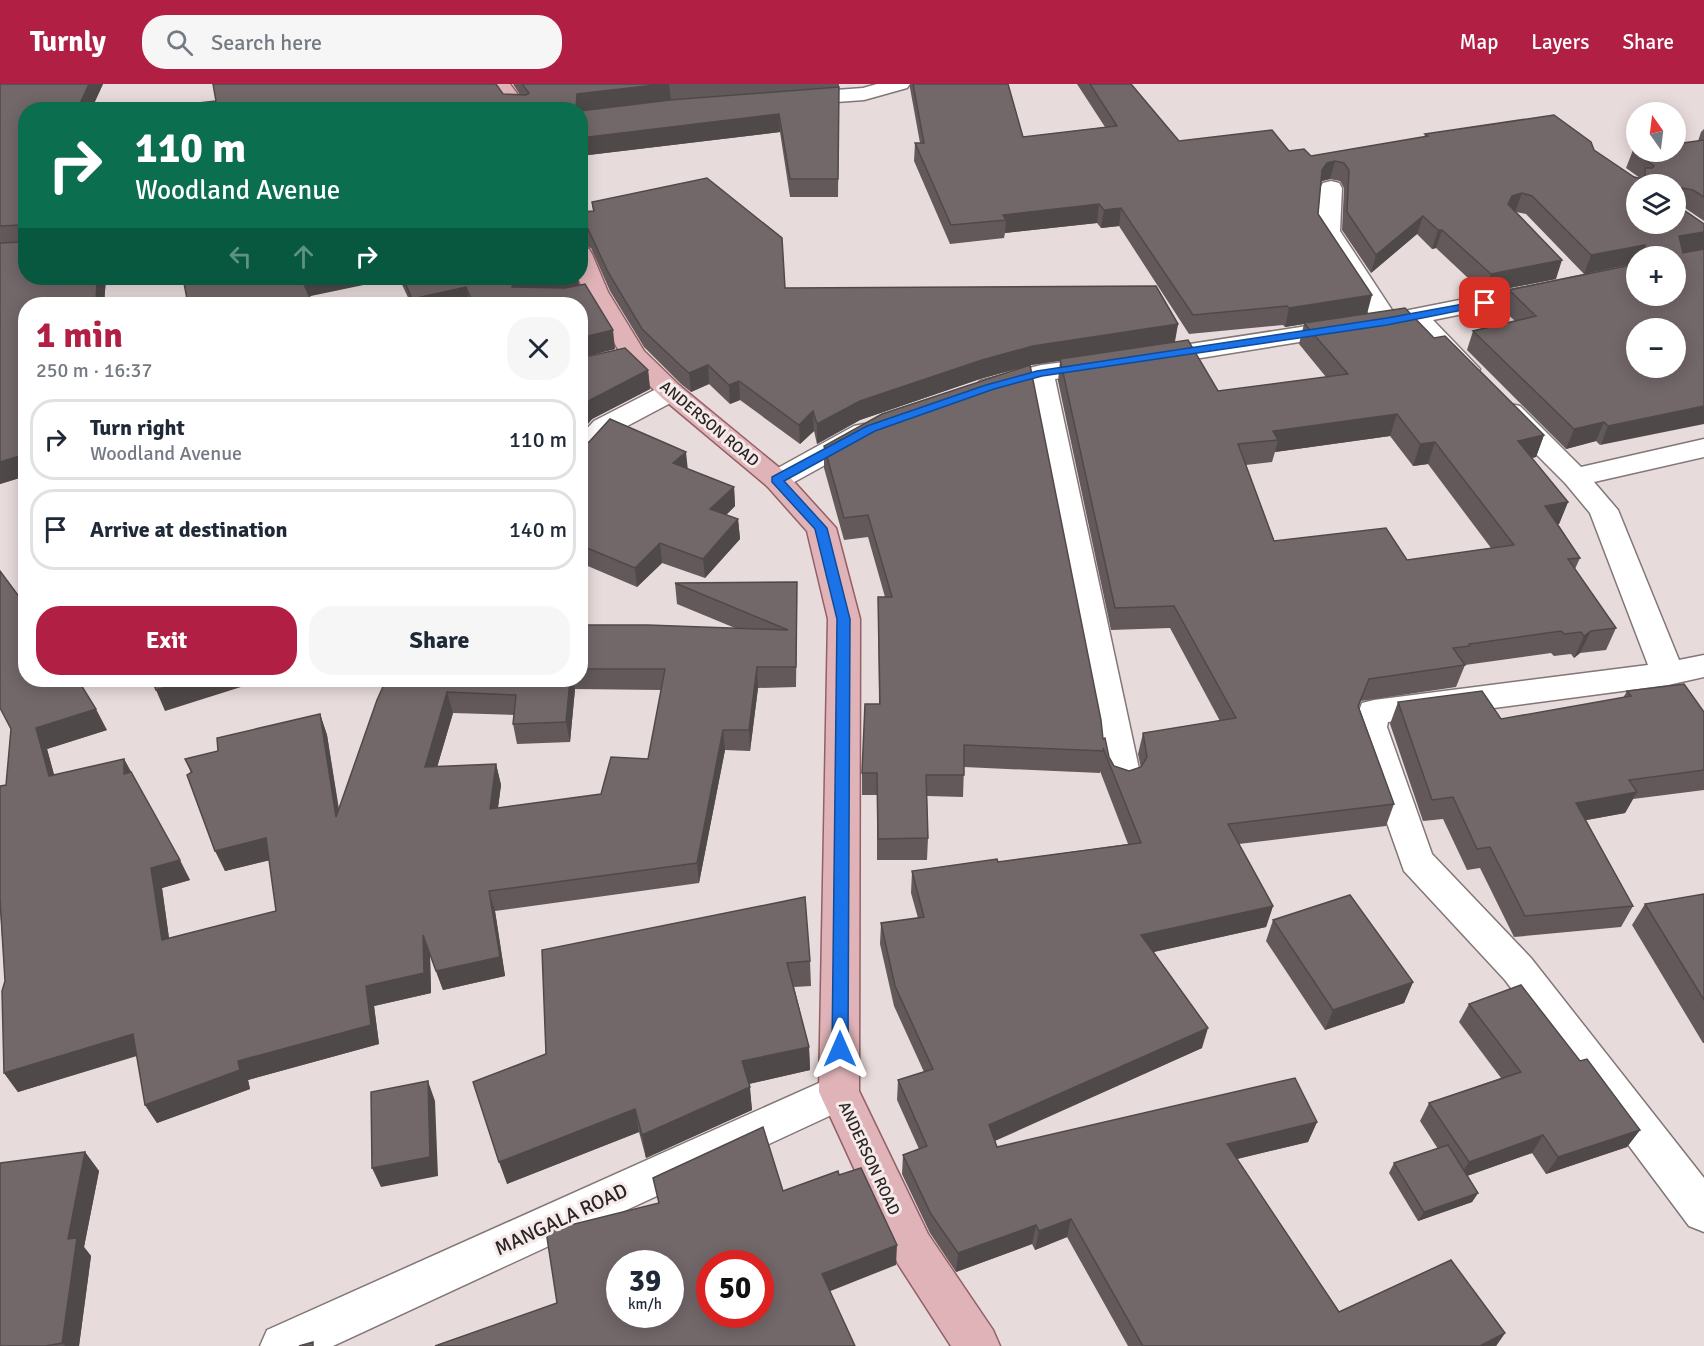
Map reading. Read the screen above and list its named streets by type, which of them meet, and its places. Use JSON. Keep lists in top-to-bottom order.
{
  "streets": {
    "main road": ["ANDERSON ROAD"],
    "street": ["MANGALA ROAD"]
  },
  "crossings": [
    ["ANDERSON ROAD", "MANGALA ROAD"]
  ],
  "north": "top",
  "page": {
    "header": "Turnly",
    "search": "Search here",
    "nav": ["Map", "Layers", "Share"],
    "map_buttons": ["+", "−"],
    "turn": ["110 m", "Woodland Avenue"],
    "heading": ["1 min", "250 m · 16:37"],
    "list": [
      {
        "name": "Turn right",
        "note": "Woodland Avenue",
        "value": "110 m"
      },
      {
        "name": "Arrive at destination",
        "value": "140 m"
      }
    ],
    "buttons": ["Exit", "Share"],
    "speed": "39 km/h",
    "limit": "50"
  }
}
